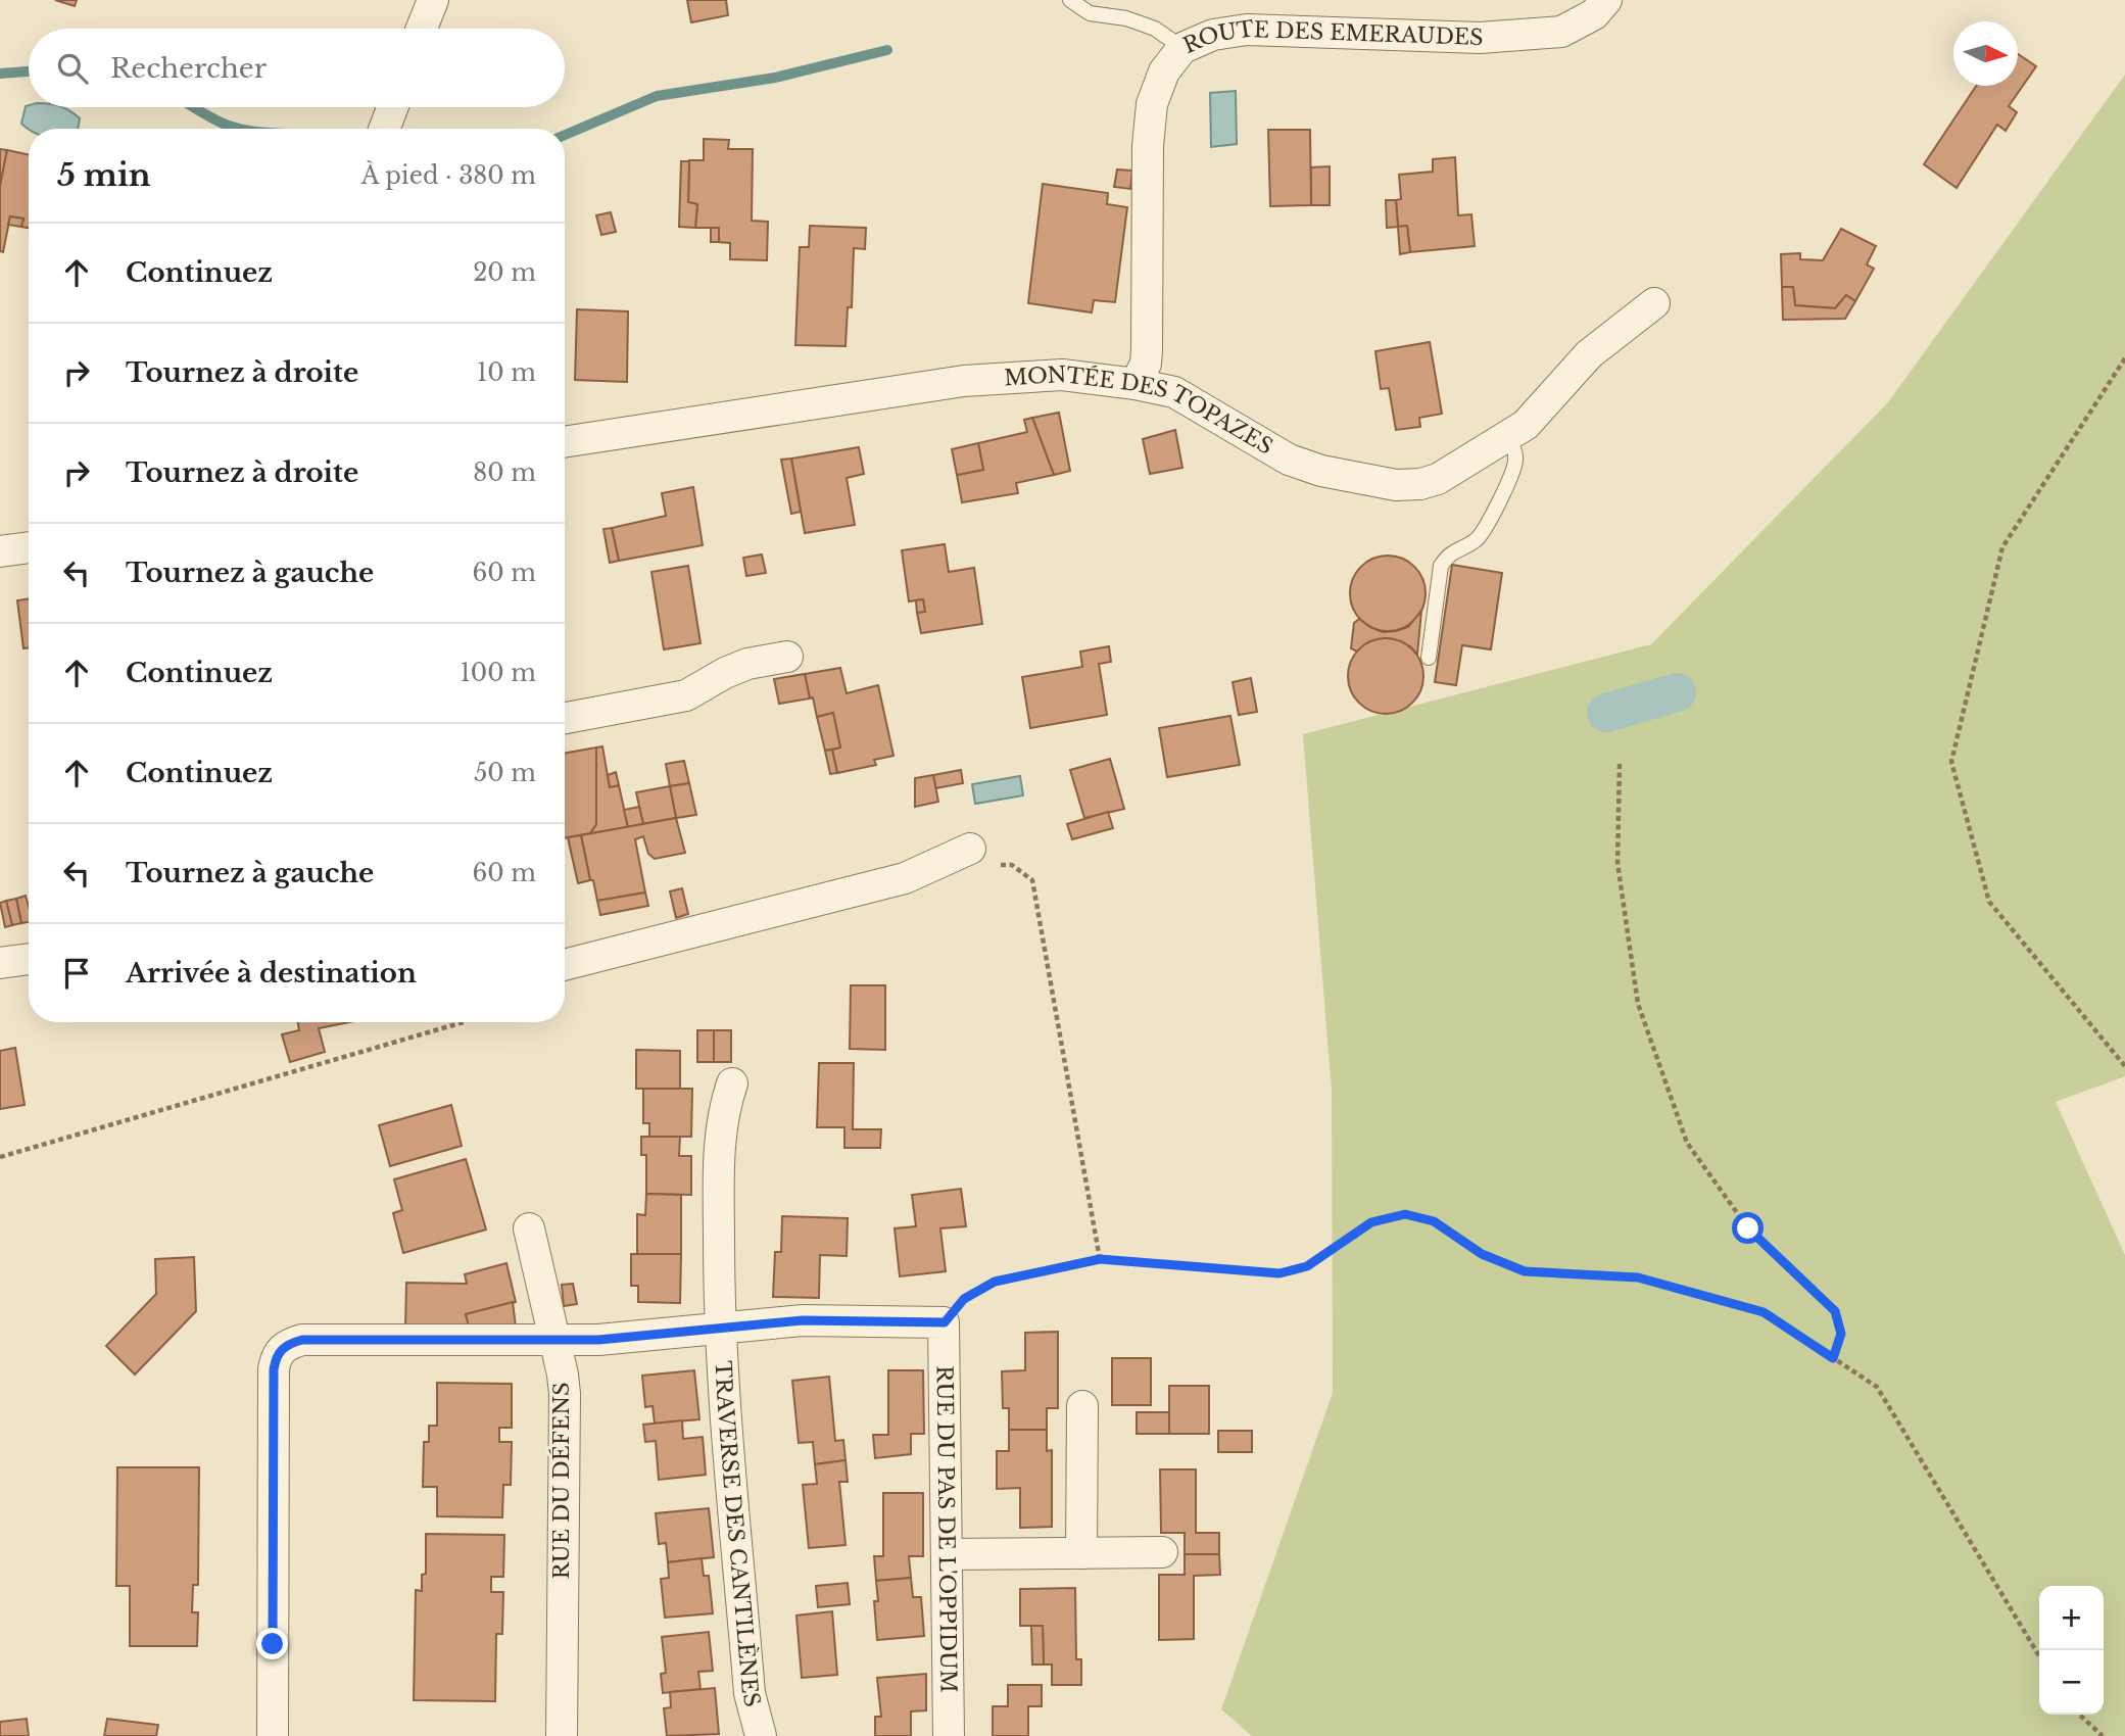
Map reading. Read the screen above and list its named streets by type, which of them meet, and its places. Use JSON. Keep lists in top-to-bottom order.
{
  "streets": {
    "street": [
      "ROUTE DES EMERAUDES",
      "MONTÉE DES TOPAZES",
      "RUE DU DÉFENS",
      "RUE DU PAS DE L'OPPIDUM",
      "TRAVERSE DES CANTILÈNES"
    ]
  },
  "crossings": [
    ["ROUTE DES EMERAUDES", "MONTÉE DES TOPAZES"]
  ],
  "north": "right",
  "page": {
    "search": "Rechercher",
    "heading": ["5 min", "À pied · 380 m"],
    "list": [
      ["Continuez", "20 m"],
      ["Tournez à droite", "10 m"],
      ["Tournez à droite", "80 m"],
      ["Tournez à gauche", "60 m"],
      ["Continuez", "100 m"],
      ["Continuez", "50 m"],
      ["Tournez à gauche", "60 m"],
      "Arrivée à destination"
    ],
    "map_buttons": ["+", "−"]
  }
}
